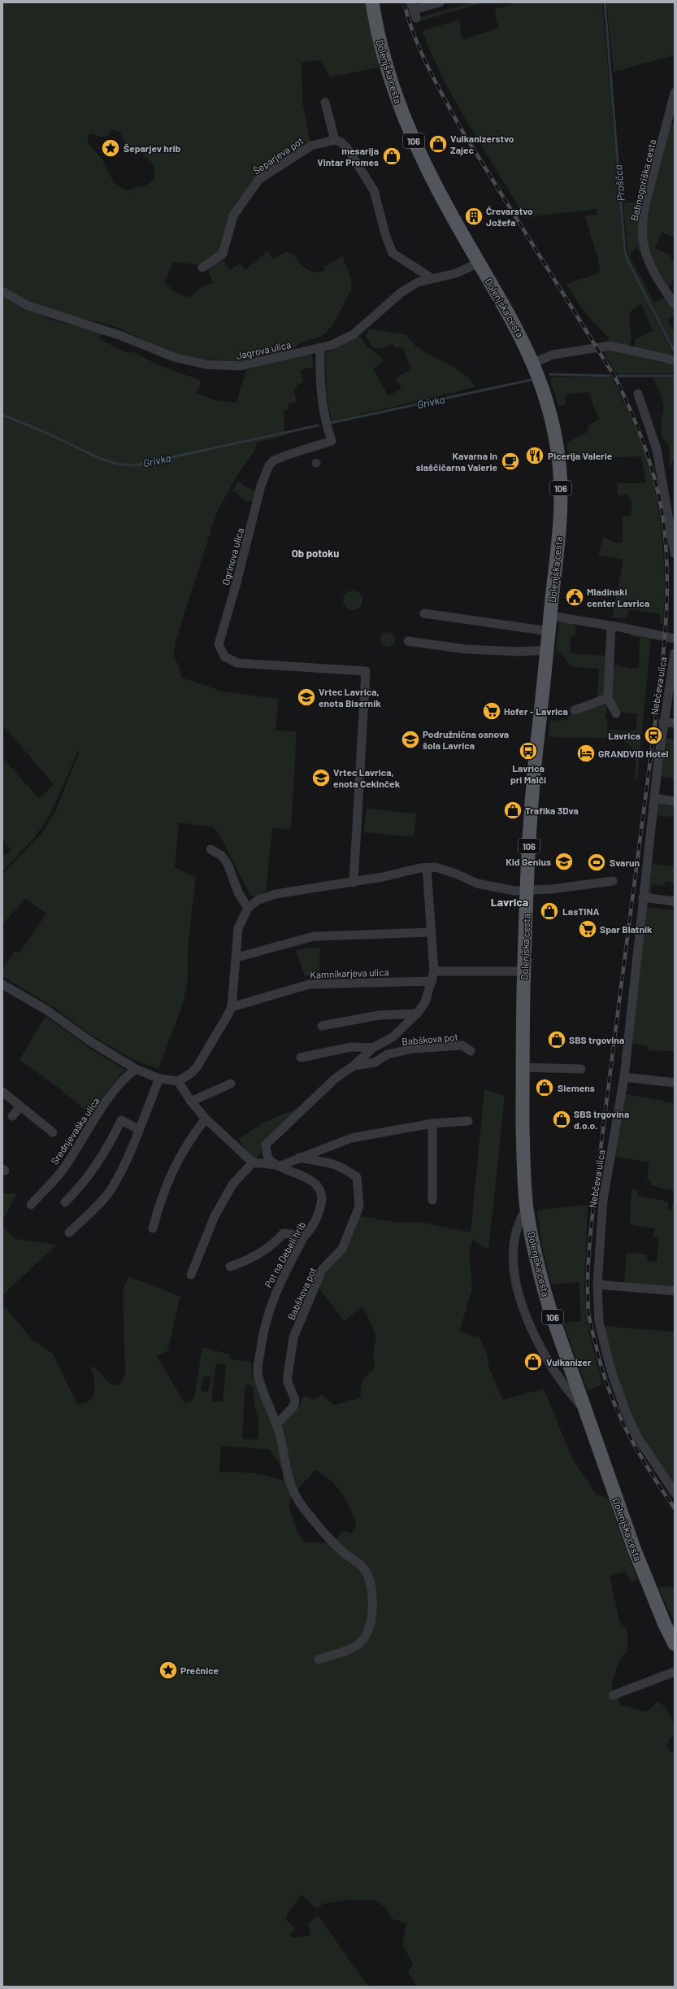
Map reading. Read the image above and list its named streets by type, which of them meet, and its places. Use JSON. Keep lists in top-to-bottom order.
{
  "streets": {
    "main road": ["Dolenjska cesta", "106"],
    "street": [
      "Šeparjeva pot",
      "Babnogoriška cesta",
      "Jagrova ulica",
      "Ogrinova ulica",
      "Nebčeva ulica",
      "Kamnikarjeva ulica",
      "Babškova pot",
      "Srednjevaška ulica",
      "Pot na Debeli hrib"
    ]
  },
  "crossings": [
    ["Dolenjska cesta", "Jagrova ulica"],
    ["Jagrova ulica", "Ogrinova ulica"],
    ["Kamnikarjeva ulica", "Babškova pot"],
    ["Babškova pot", "Pot na Debeli hrib"]
  ],
  "districts": ["Ob potoku", "Lavrica"],
  "water": ["Proščca", "Grivka"],
  "places": {
    "shop": [
      "Vulkanizerstvo Zajec",
      "mesarija Vintar Promes",
      "Trafika 3Dva",
      "LasTINA",
      "SBS trgovina",
      "Siemens",
      "SBS trgovina d.o.o.",
      "Vulkanizer"
    ],
    "place": ["Šeparjev hrib", "Prečnice"],
    "building": ["Črevarstvo Jožefa"],
    "restaurant": ["Picerija Valerie"],
    "cafe": ["Kavarna in slaščičarna Valerie"],
    "public building": ["Mladinski center Lavrica"],
    "school or university": [
      "Vrtec Lavrica, enota Bisernik",
      "Podružnična osnova šola Lavrica",
      "Vrtec Lavrica, enota Cekinček",
      "Kid Genius"
    ],
    "supermarket": ["Hofer - Lavrica", "Spar Blatnik"],
    "station": ["Lavrica"],
    "bus stop": ["Lavrica pri Malči"],
    "hotel": ["GRANDVID Hotel"],
    "sports": ["Svarun"]
  }
}
